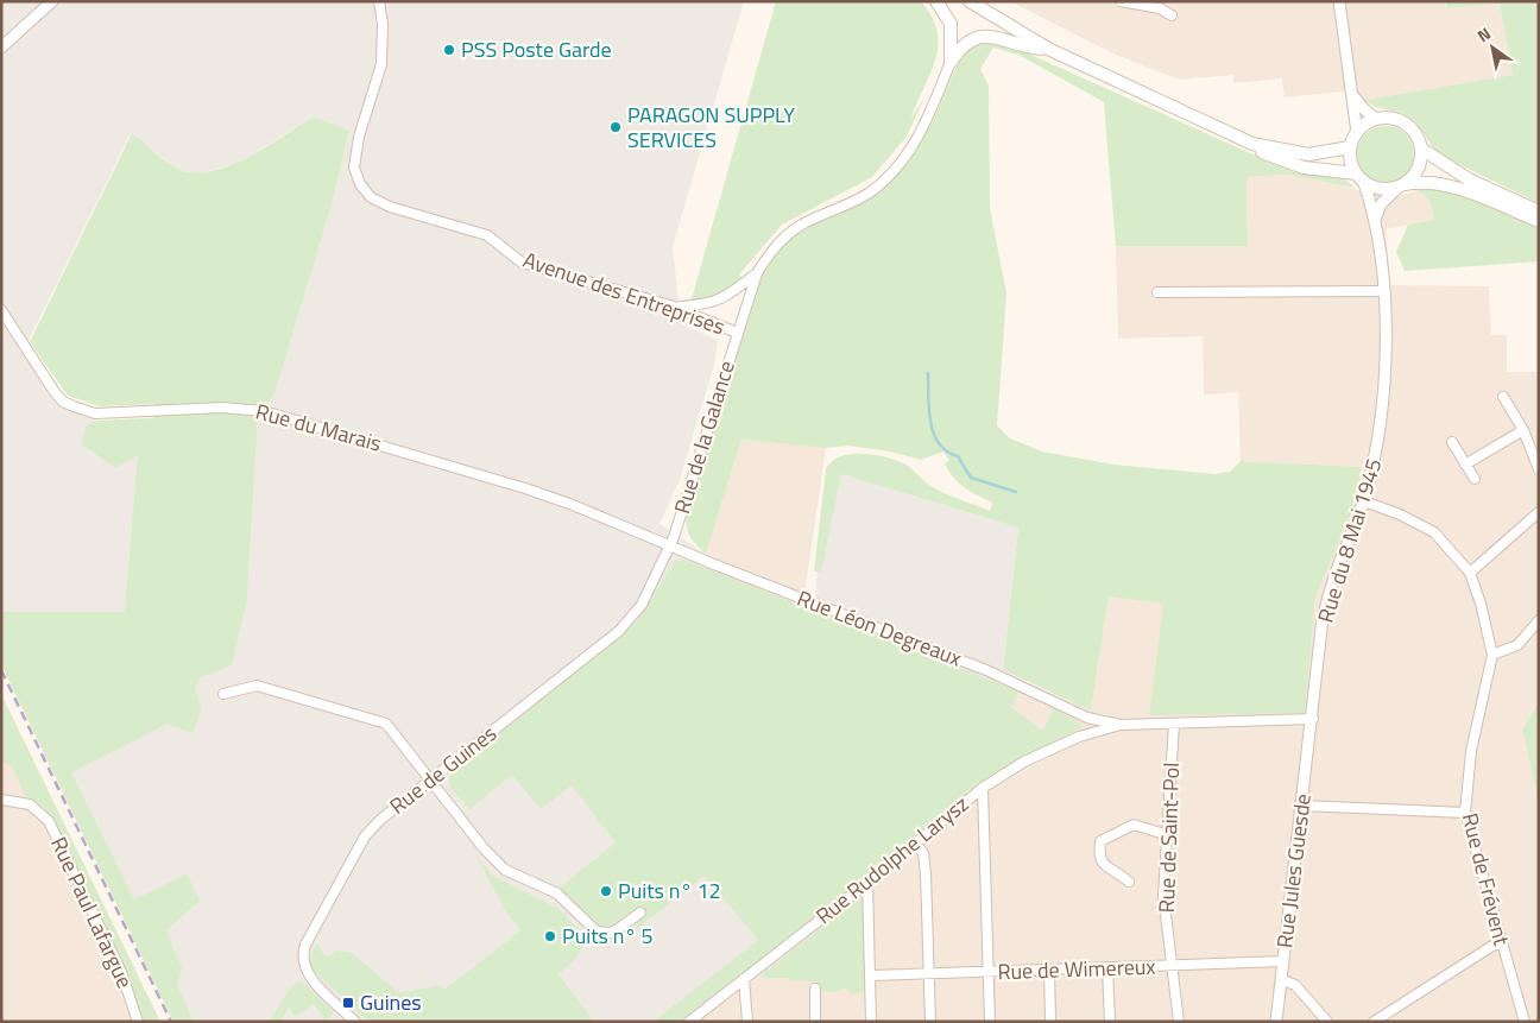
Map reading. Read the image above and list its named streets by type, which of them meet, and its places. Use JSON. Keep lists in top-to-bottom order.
{
  "streets": {
    "street": [
      "Avenue des Entreprises",
      "Rue du Marais",
      "Rue de la Galance",
      "Rue du 8 Mai 1945",
      "Rue Léon Degreaux",
      "Rue de Guines",
      "Rue de Saint-Pol",
      "Rue Rudolphe Larysz",
      "Rue Jules Guesde",
      "Rue de Frévent",
      "Rue Paul Lafargue",
      "Rue de Wimereux"
    ]
  },
  "crossings": [
    ["Avenue des Entreprises", "Rue de la Galance"],
    ["Rue du Marais", "Rue de la Galance"],
    ["Rue du Marais", "Rue Léon Degreaux"],
    ["Rue du Marais", "Rue de Guines"],
    ["Rue de la Galance", "Rue Léon Degreaux"],
    ["Rue de la Galance", "Rue de Guines"],
    ["Rue du 8 Mai 1945", "Rue Léon Degreaux"],
    ["Rue du 8 Mai 1945", "Rue Jules Guesde"],
    ["Rue Léon Degreaux", "Rue de Guines"],
    ["Rue Léon Degreaux", "Rue de Saint-Pol"],
    ["Rue Léon Degreaux", "Rue Rudolphe Larysz"],
    ["Rue Léon Degreaux", "Rue Jules Guesde"],
    ["Rue de Saint-Pol", "Rue de Wimereux"],
    ["Rue Jules Guesde", "Rue de Wimereux"]
  ],
  "places": {
    "other": [
      "PSS Poste Garde",
      "PARAGON SUPPLY SERVICES",
      "Puits n° 12",
      "Puits n° 5"
    ],
    "transit": ["Guines"]
  },
  "north": "top left"
}
